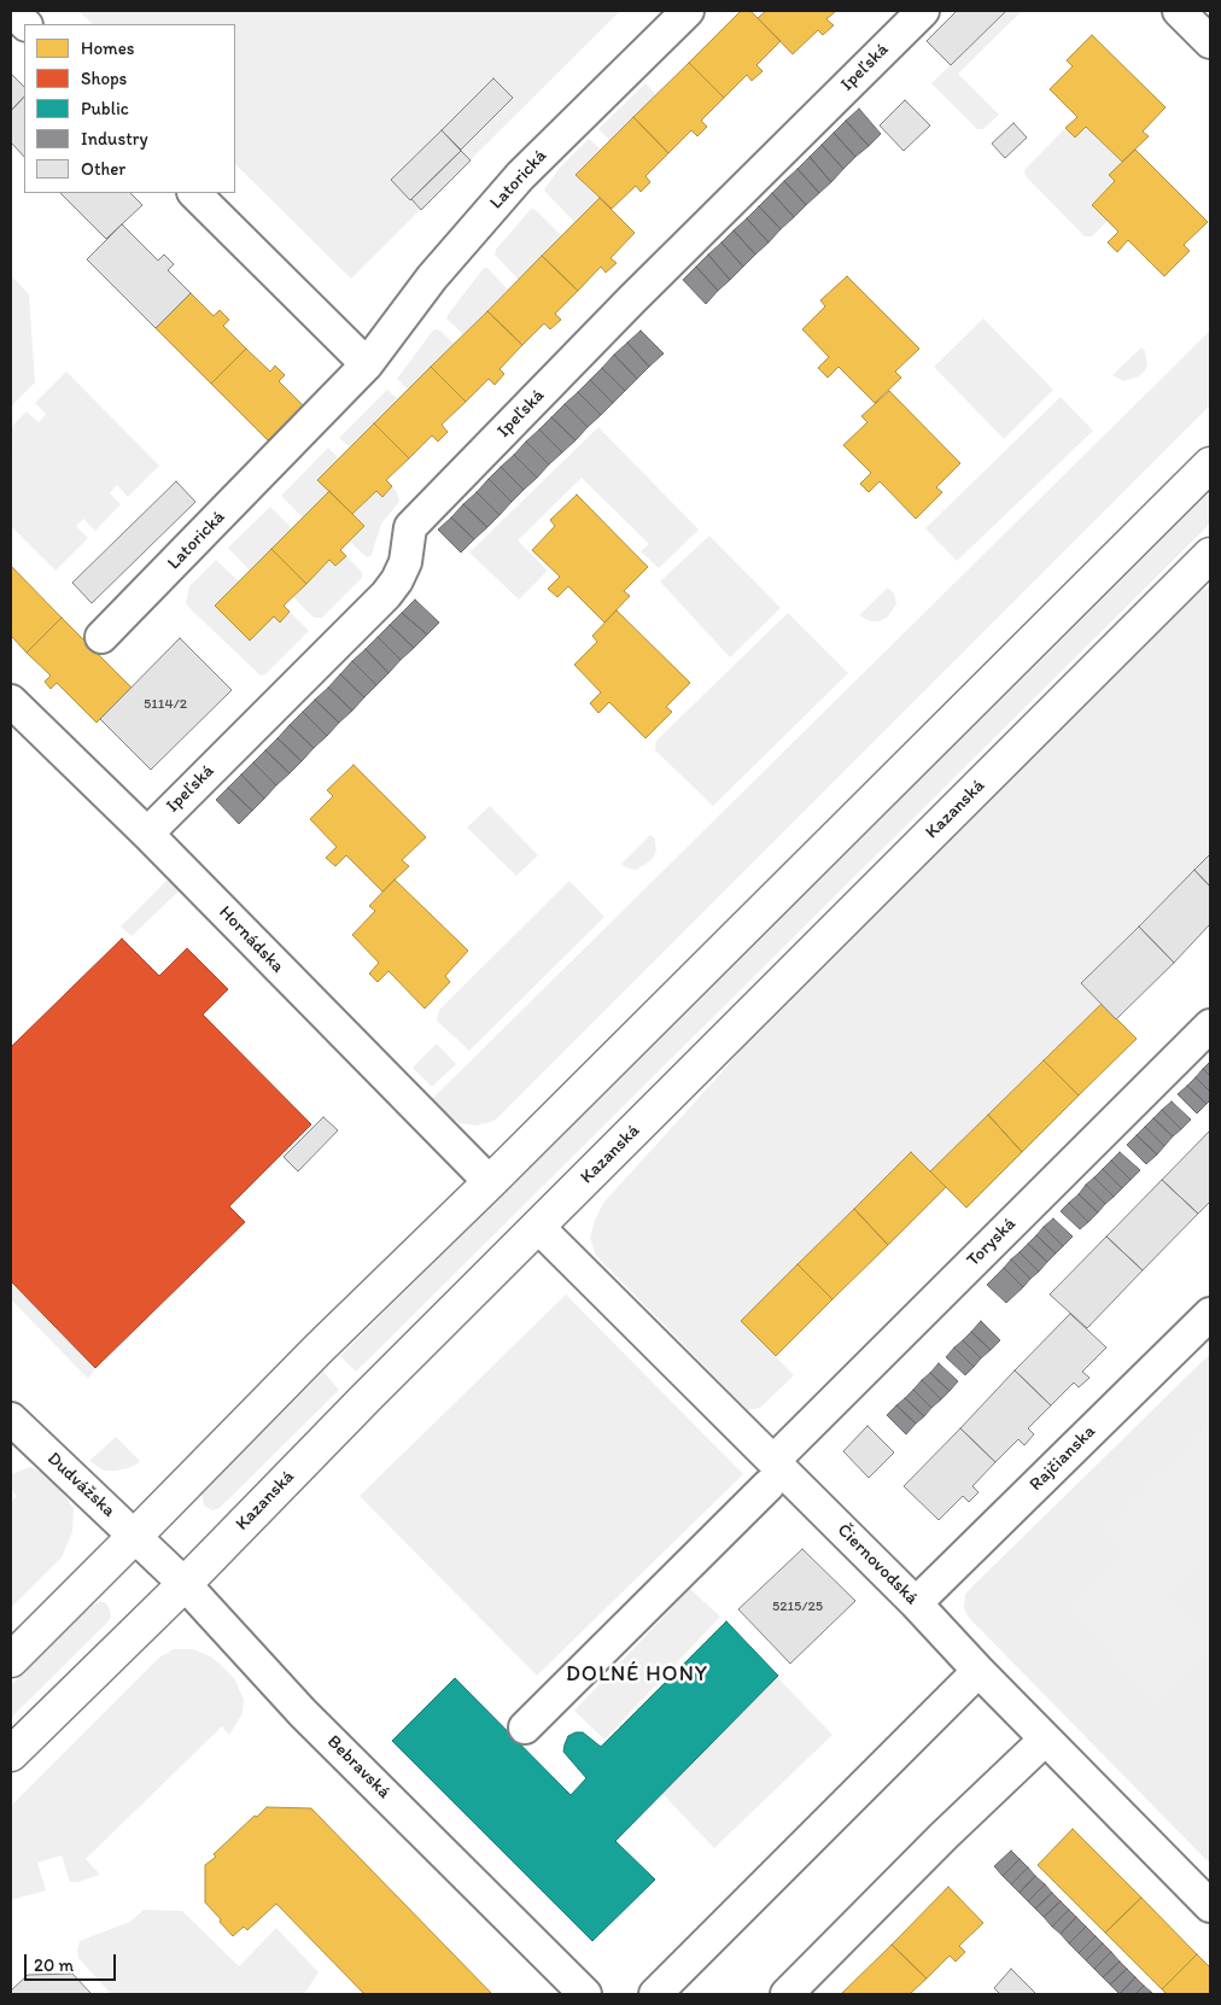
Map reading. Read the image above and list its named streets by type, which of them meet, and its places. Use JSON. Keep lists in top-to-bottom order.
{
  "streets": {
    "main road": ["Kazanská"],
    "street": [
      "Ipeľská",
      "Latorická",
      "Hornádska",
      "Toryská",
      "Rajčianska",
      "Dudvážska",
      "Čiernovodská",
      "Bebravská"
    ]
  },
  "crossings": [
    ["Ipeľská", "Hornádska"],
    ["Kazanská", "Čiernovodská"],
    ["Kazanská", "Bebravská"],
    ["Toryská", "Čiernovodská"],
    ["Rajčianska", "Čiernovodská"],
    ["Dudvážska", "Bebravská"]
  ],
  "districts": ["DOLNÉ HONY"],
  "house_numbers": ["5114/2", "5215/25"],
  "legend": [
    "Homes",
    "Shops",
    "Public",
    "Industry",
    "Other"
  ],
  "scale_bar": "20 m"
}
